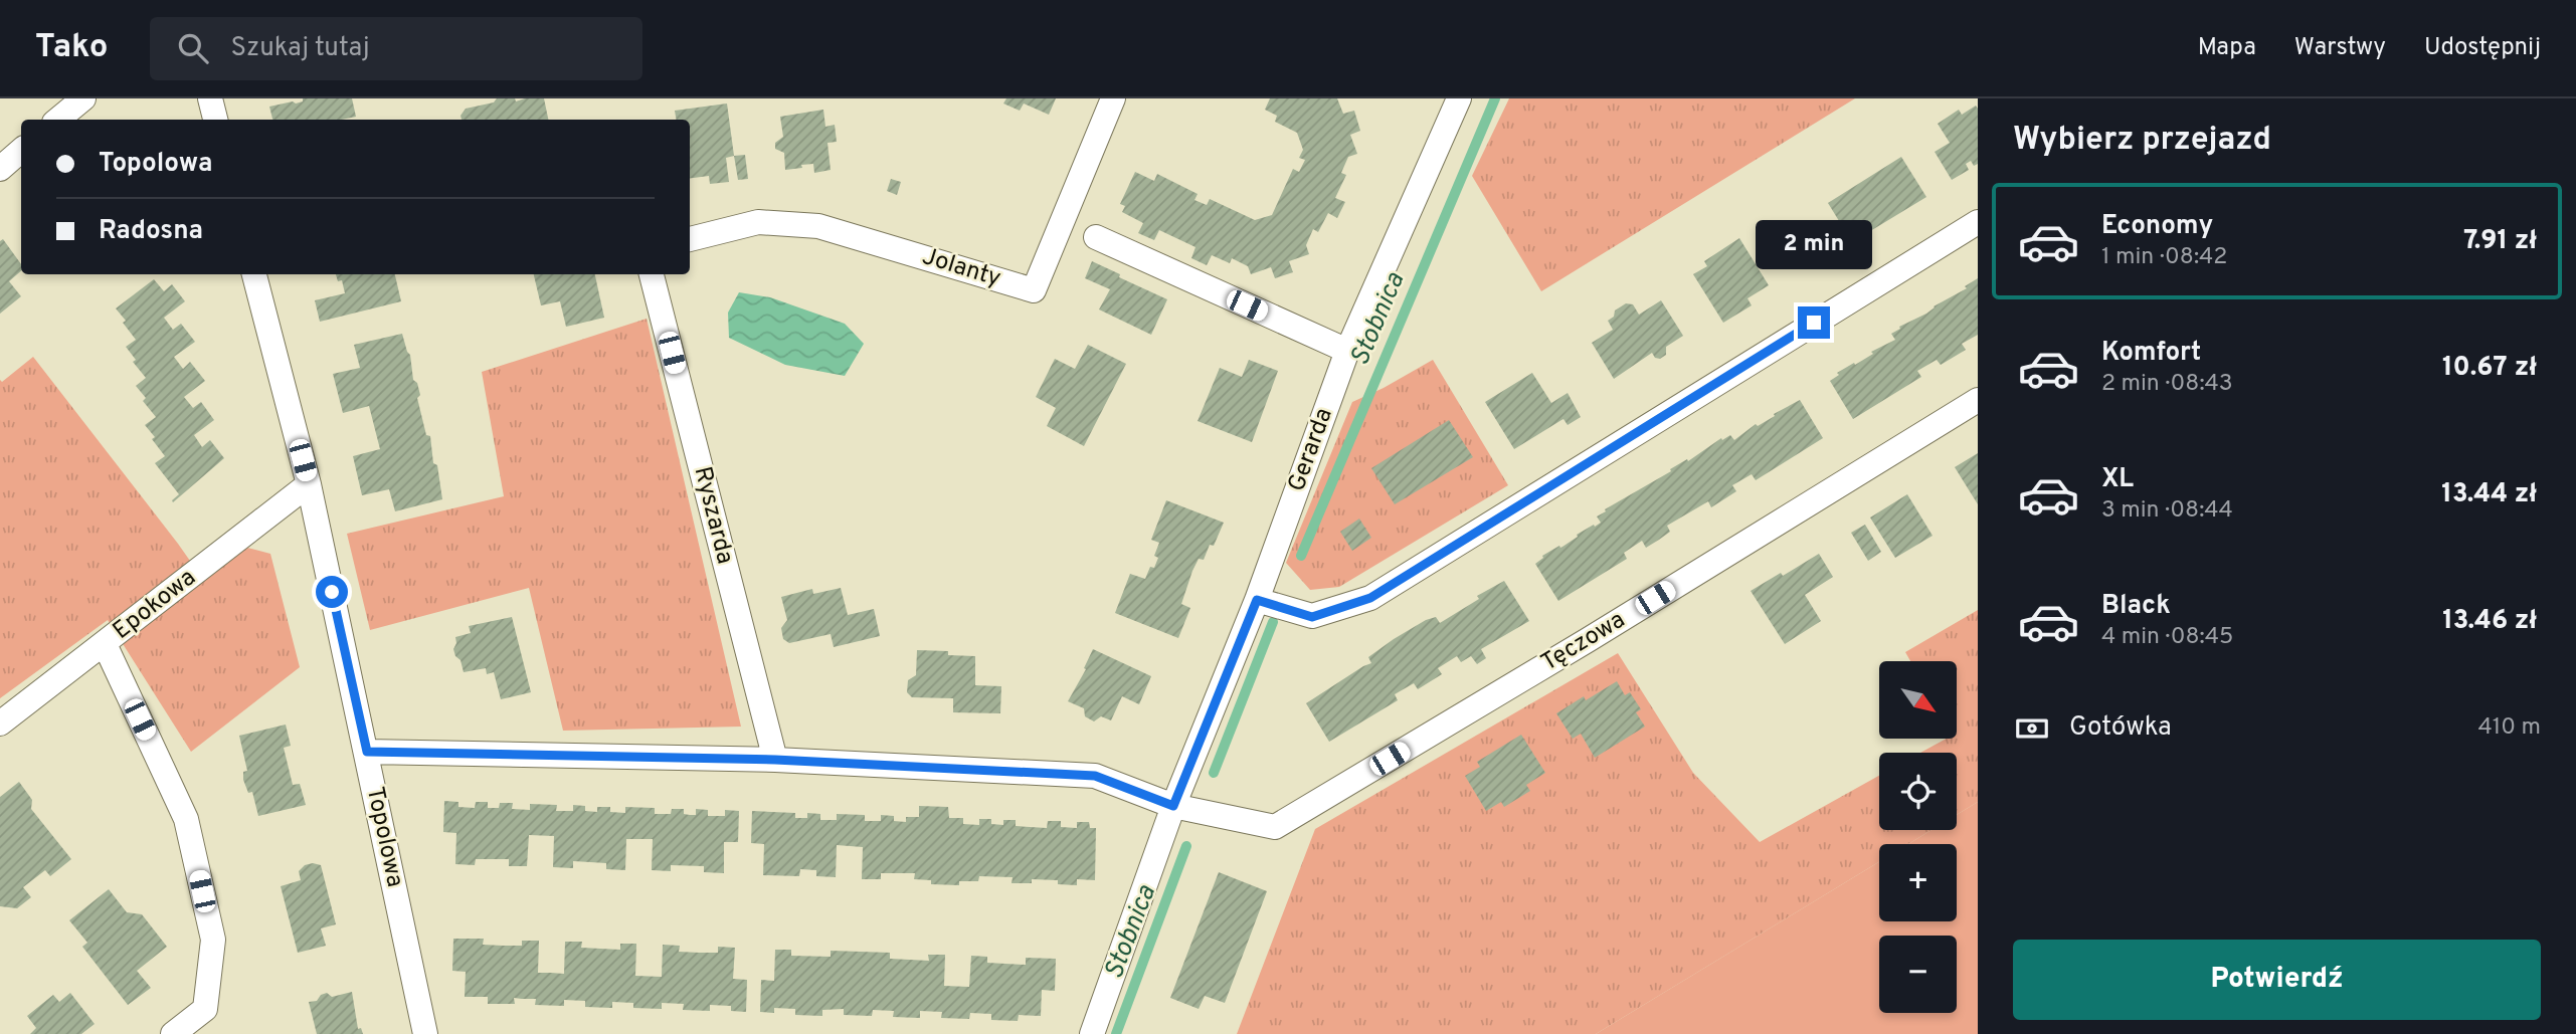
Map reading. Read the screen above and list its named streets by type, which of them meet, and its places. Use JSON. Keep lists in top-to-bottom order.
{
  "streets": {
    "street": [
      "Jolanty",
      "Gerarda",
      "Ryszarda",
      "Epokowa",
      "Tęczowa",
      "Topolowa"
    ]
  },
  "crossings": [
    ["Gerarda", "Tęczowa"],
    ["Ryszarda", "Tęczowa"],
    ["Epokowa", "Topolowa"],
    ["Tęczowa", "Topolowa"]
  ],
  "water": ["Stobnica"],
  "north": "bottom right",
  "page": {
    "header": "Tako",
    "search": "Szukaj tutaj",
    "nav": ["Mapa", "Warstwy", "Udostępnij"],
    "heading": "Wybierz przejazd",
    "banner": ["Topolowa", "Radosna"],
    "list": [
      {
        "name": "Economy",
        "note": "1 min · 08:42",
        "value": "7.91 zł"
      },
      {
        "name": "Komfort",
        "note": "2 min · 08:43",
        "value": "10.67 zł"
      },
      {
        "name": "XL",
        "note": "3 min · 08:44",
        "value": "13.44 zł"
      },
      {
        "name": "Black",
        "note": "4 min · 08:45",
        "value": "13.46 zł"
      }
    ],
    "bubble": "2 min",
    "map_buttons": ["+", "−"],
    "pay": ["Gotówka", "410 m"],
    "buttons": "Potwierdź"
  }
}
